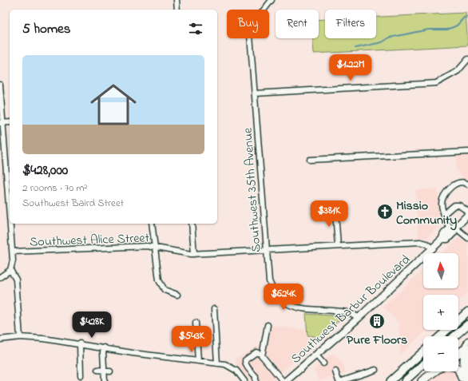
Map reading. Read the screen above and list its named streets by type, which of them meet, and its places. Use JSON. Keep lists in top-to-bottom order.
{
  "streets": {
    "main road": ["Southwest Barbur Boulevard"],
    "street": ["Southwest 35th Avenue", "Southwest Alice Street"]
  },
  "crossings": [
    ["Southwest 35th Avenue", "Southwest Alice Street"],
    ["Southwest 35th Avenue", "Southwest Barbur Boulevard"],
    ["Southwest Alice Street", "Southwest Barbur Boulevard"]
  ],
  "places": {
    "church": ["Missio Community"],
    "building": ["Pure Floors"]
  },
  "north": "top",
  "page": {
    "chip": ["Buy", "Rent", "Filters"],
    "heading": "5 homes",
    "list": [
      {
        "name": "$428,000",
        "note": "2 rooms · 70 m² · Southwest Baird Street"
      }
    ],
    "price": [
      "$1.22M",
      "$381K",
      "$624K",
      "$428K",
      "$543K"
    ],
    "map_buttons": ["+", "−"]
  }
}
